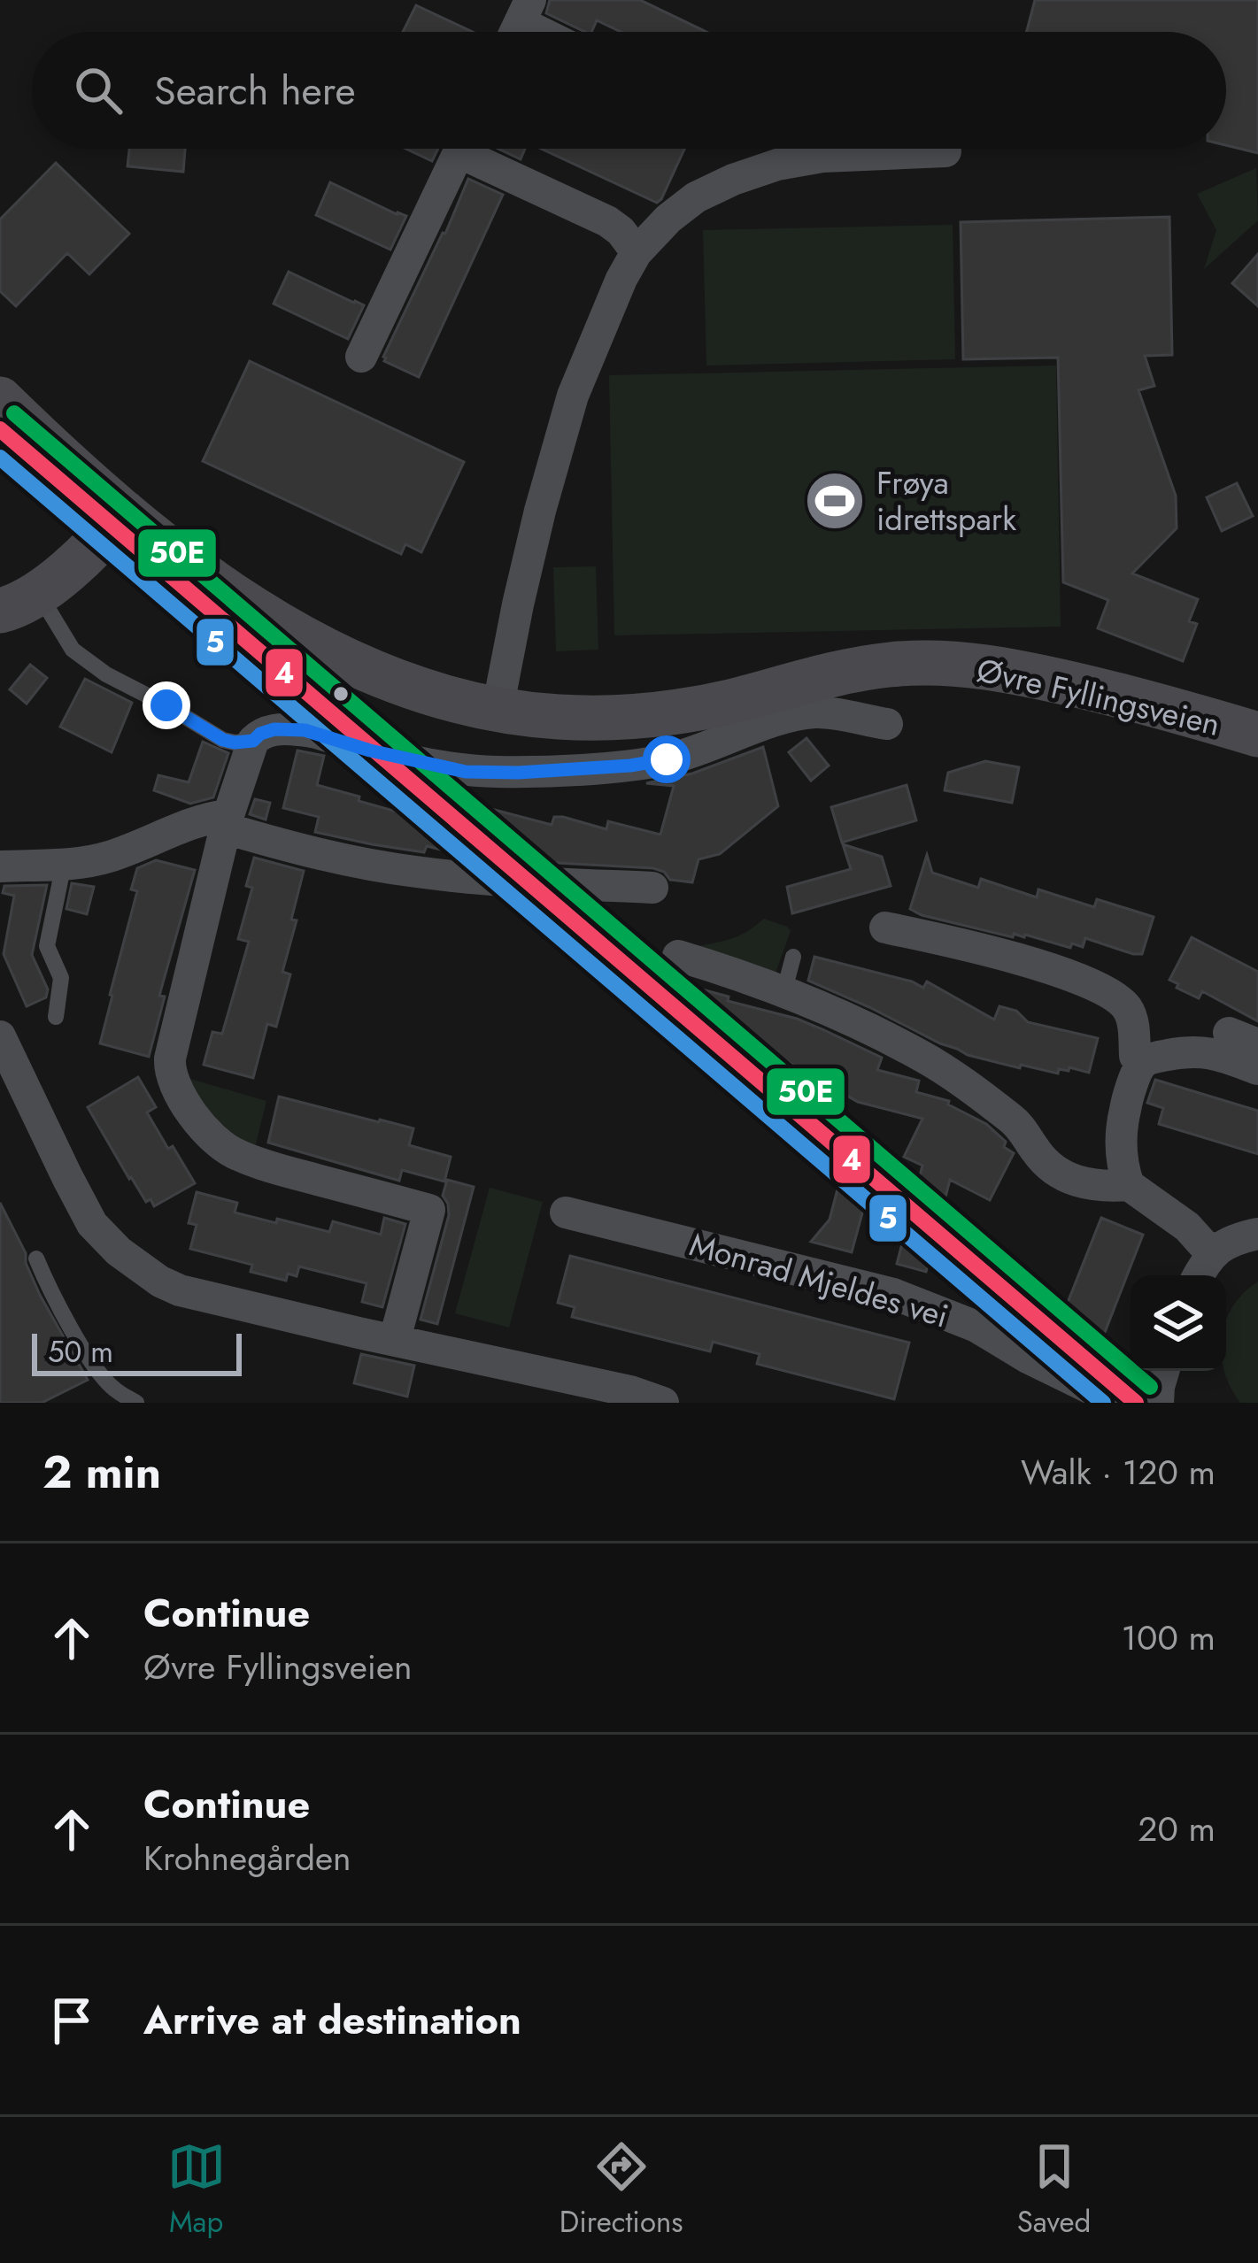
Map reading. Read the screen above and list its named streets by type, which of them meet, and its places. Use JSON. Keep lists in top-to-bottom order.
{
  "streets": {
    "main road": ["Øvre Fyllingsveien"],
    "street": ["Monrad Mjeldes vei"]
  },
  "places": {
    "sports": ["Frøya idrettspark"]
  },
  "lines": ["transit line 50E", "transit line 4", "transit line 5"],
  "scale_bar": "50 m",
  "page": {
    "search": "Search here",
    "scale": "50 m",
    "heading": ["2 min", "Walk · 120 m"],
    "list": [
      ["Continue", "Øvre Fyllingsveien", "100 m"],
      ["Continue", "Krohnegården", "20 m"],
      "Arrive at destination"
    ],
    "nav": ["Map", "Directions", "Saved"]
  }
}
